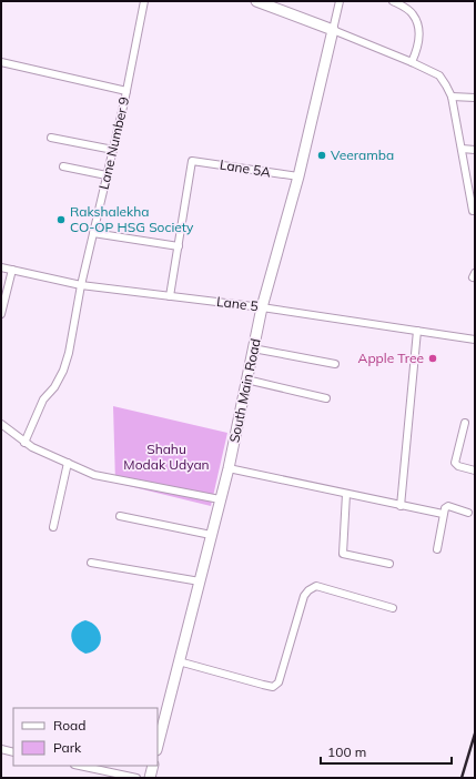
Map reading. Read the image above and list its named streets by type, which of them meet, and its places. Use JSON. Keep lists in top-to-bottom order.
{
  "streets": {
    "main road": ["South Main Road"],
    "street": ["Lane Number 9", "Lane 5A", "Lane 5"]
  },
  "crossings": [
    ["Lane Number 9", "Lane 5"],
    ["Lane 5A", "South Main Road"],
    ["Lane 5", "South Main Road"]
  ],
  "parks": ["Shahu Modak Udyan"],
  "places": ["Veeramba", "Rakshalekha CO-OP HSG Society", "Apple Tree"],
  "legend": ["Road", "Park"],
  "scale_bar": "100 m"
}
